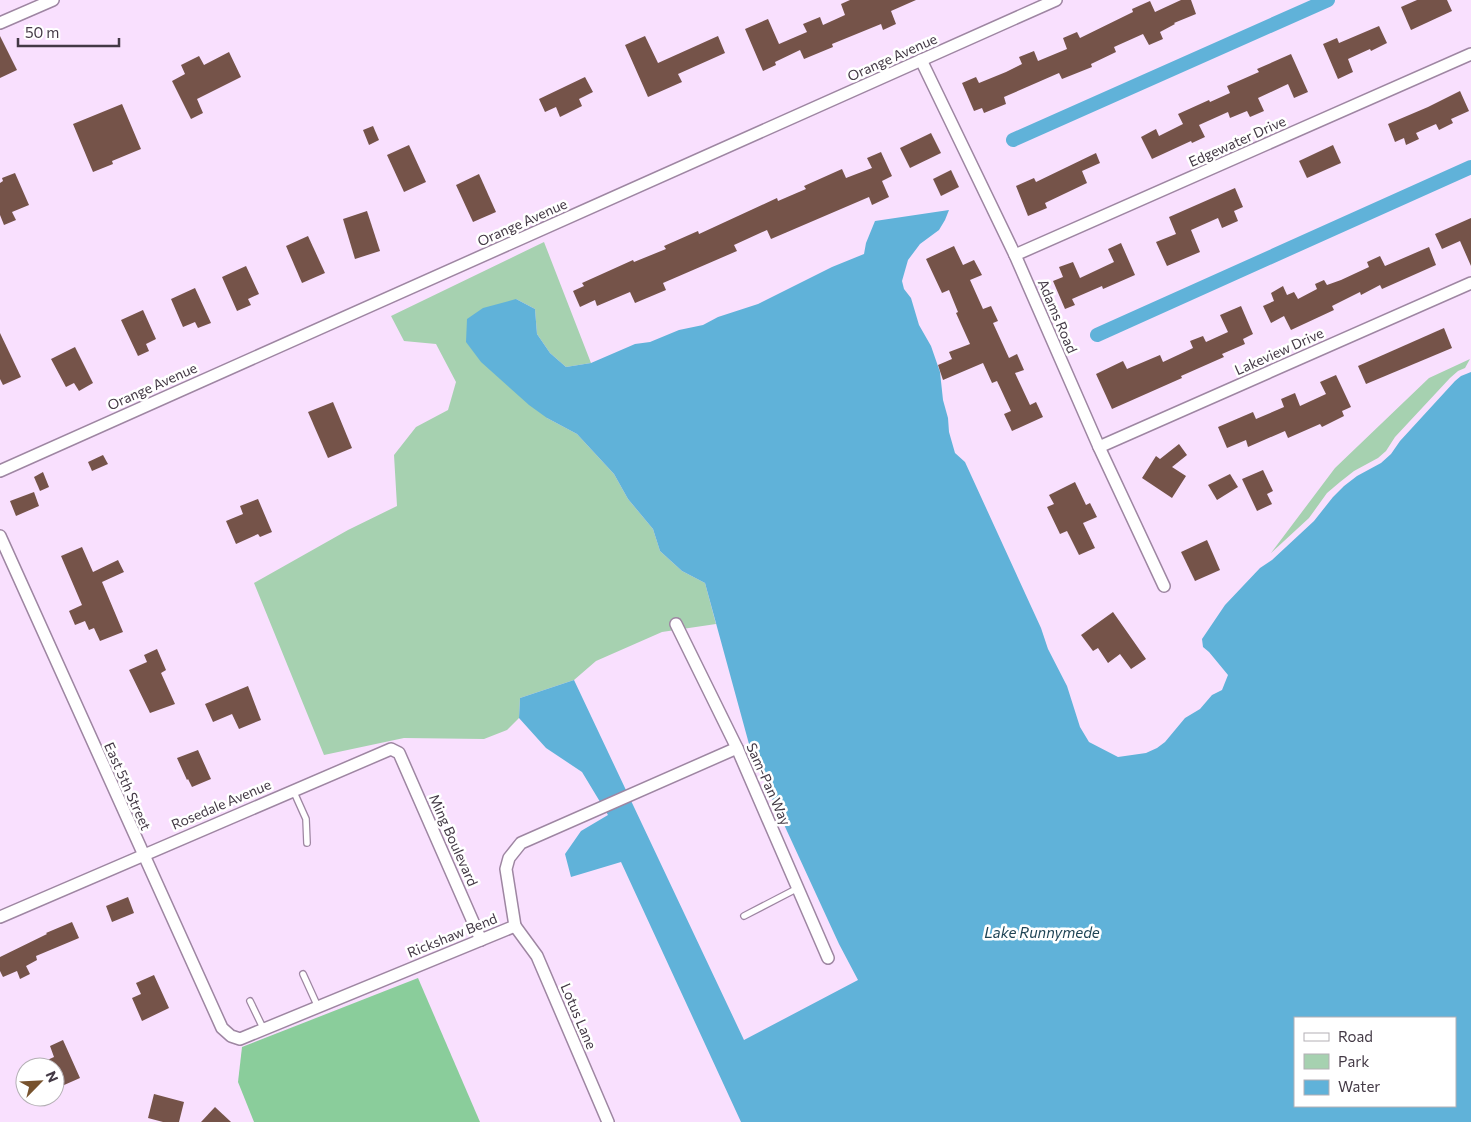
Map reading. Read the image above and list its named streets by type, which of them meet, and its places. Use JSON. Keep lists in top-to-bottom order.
{
  "streets": {
    "street": [
      "Orange Avenue",
      "Edgewater Drive",
      "Adams Road",
      "Lakeview Drive",
      "Sam-Pan Way",
      "East 5th Street",
      "Rosedale Avenue",
      "Ming Boulevard",
      "Rickshaw Bend",
      "Lotus Lane"
    ]
  },
  "crossings": [
    ["Orange Avenue", "Adams Road"],
    ["Edgewater Drive", "Adams Road"],
    ["Adams Road", "Lakeview Drive"],
    ["Sam-Pan Way", "Rickshaw Bend"],
    ["East 5th Street", "Rosedale Avenue"],
    ["East 5th Street", "Rickshaw Bend"],
    ["Rosedale Avenue", "Ming Boulevard"],
    ["Ming Boulevard", "Rickshaw Bend"],
    ["Rickshaw Bend", "Lotus Lane"]
  ],
  "water": ["Lake Runnymede"],
  "legend": ["Road", "Park", "Water"],
  "scale_bar": "50 m",
  "north": "top right"
}
